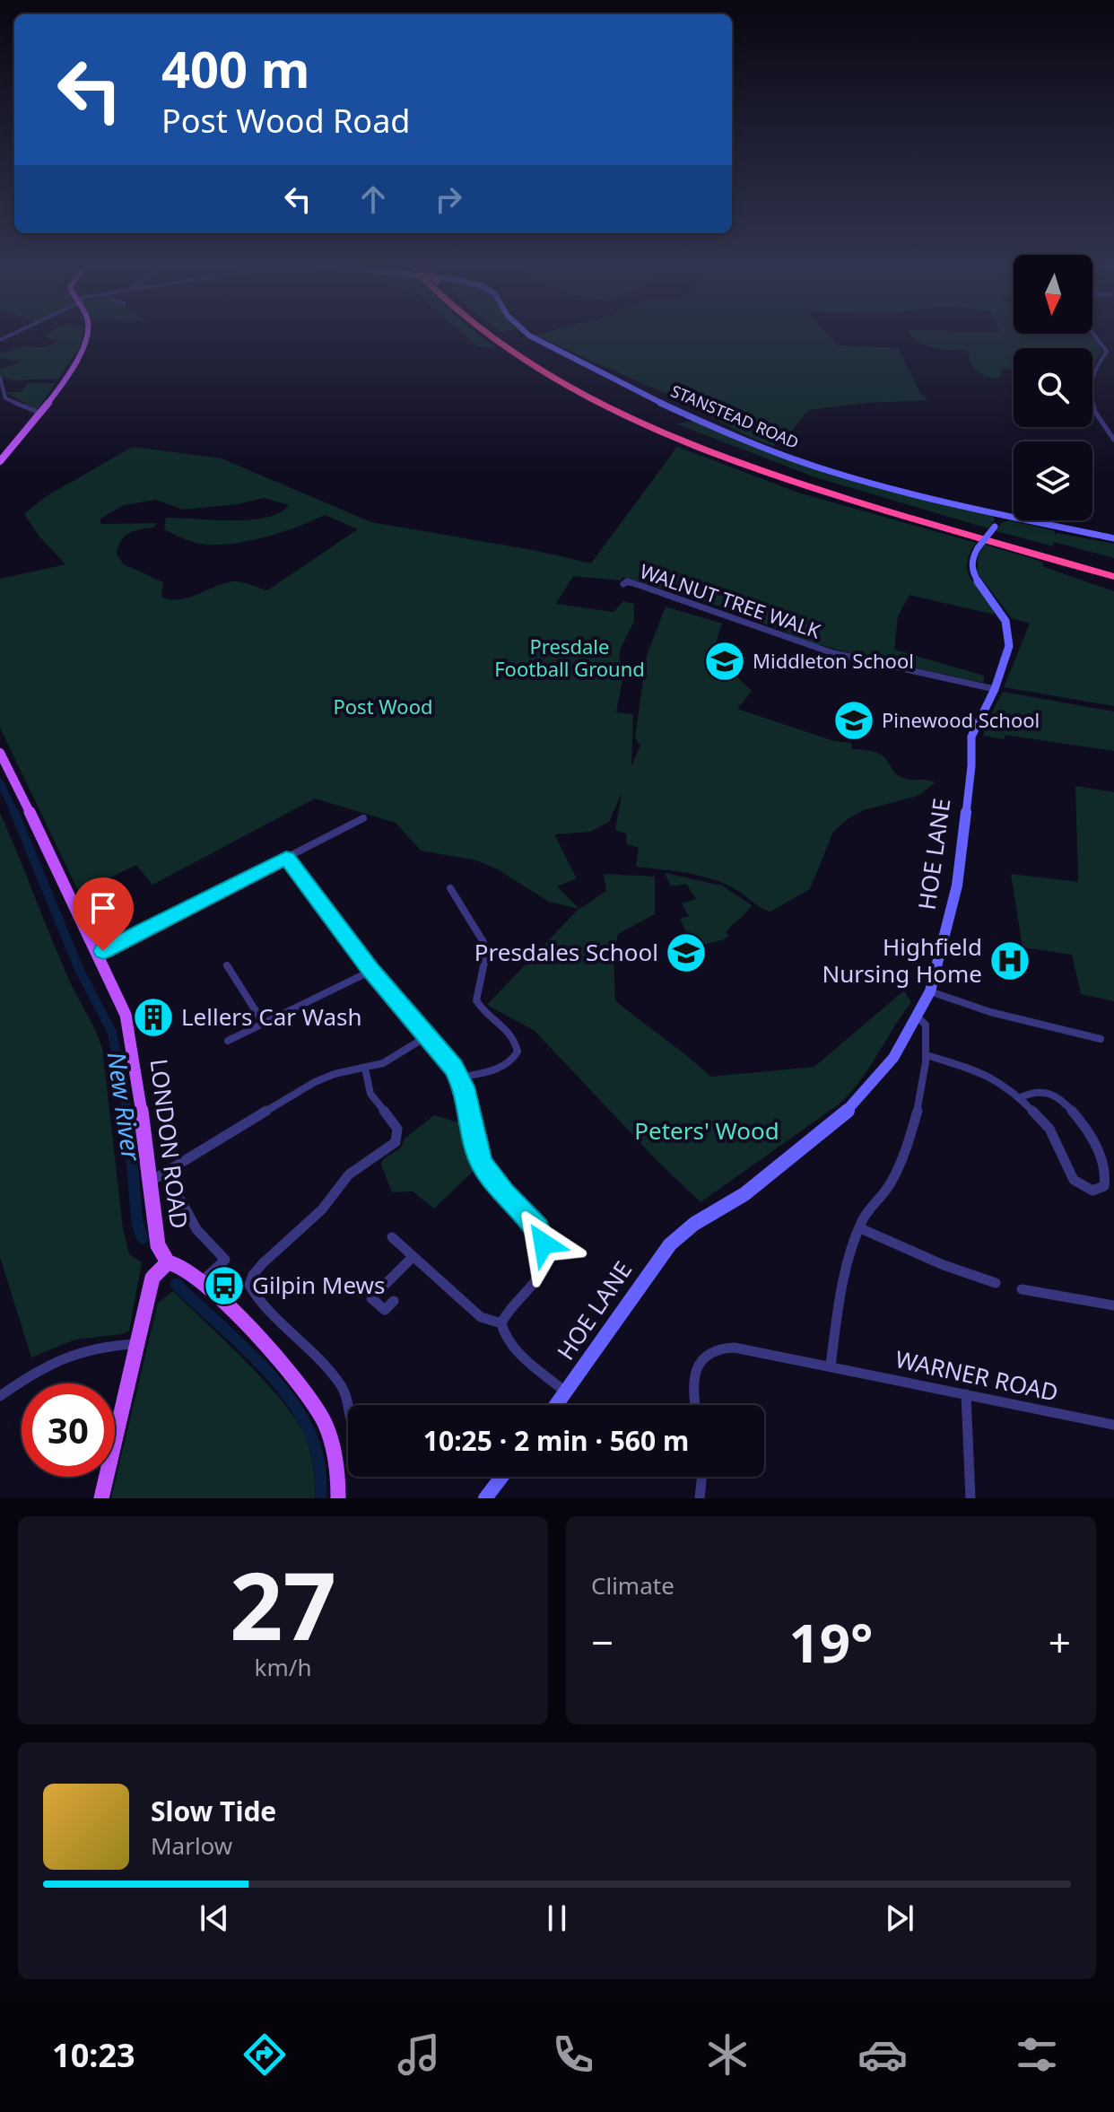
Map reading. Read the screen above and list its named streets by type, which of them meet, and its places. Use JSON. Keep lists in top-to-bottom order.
{
  "streets": {
    "main road": ["STANSTEAD ROAD", "HOE LANE", "LONDON ROAD"],
    "street": ["WALNUT TREE WALK", "WARNER ROAD"]
  },
  "crossings": [
    ["STANSTEAD ROAD", "HOE LANE"],
    ["WALNUT TREE WALK", "HOE LANE"]
  ],
  "water": ["New River"],
  "parks": ["Presdale Football Ground", "Post Wood", "Peters' Wood"],
  "places": {
    "school or university": ["Middleton School", "Pinewood School", "Presdales School"],
    "hospital": ["Highfield Nursing Home"],
    "building": ["Lellers Car Wash"],
    "bus stop": ["Gilpin Mews"]
  },
  "north": "bottom",
  "page": {
    "turn": ["400 m", "Post Wood Road"],
    "limit": "30",
    "trip": "10:25 · 2 min · 560 m",
    "tile": [
      ["27", "km/h"],
      "Climate"
    ],
    "heat": ["−", "19°", "+"],
    "song": ["Slow Tide", "Marlow"],
    "tabs": "10:23"
  }
}
